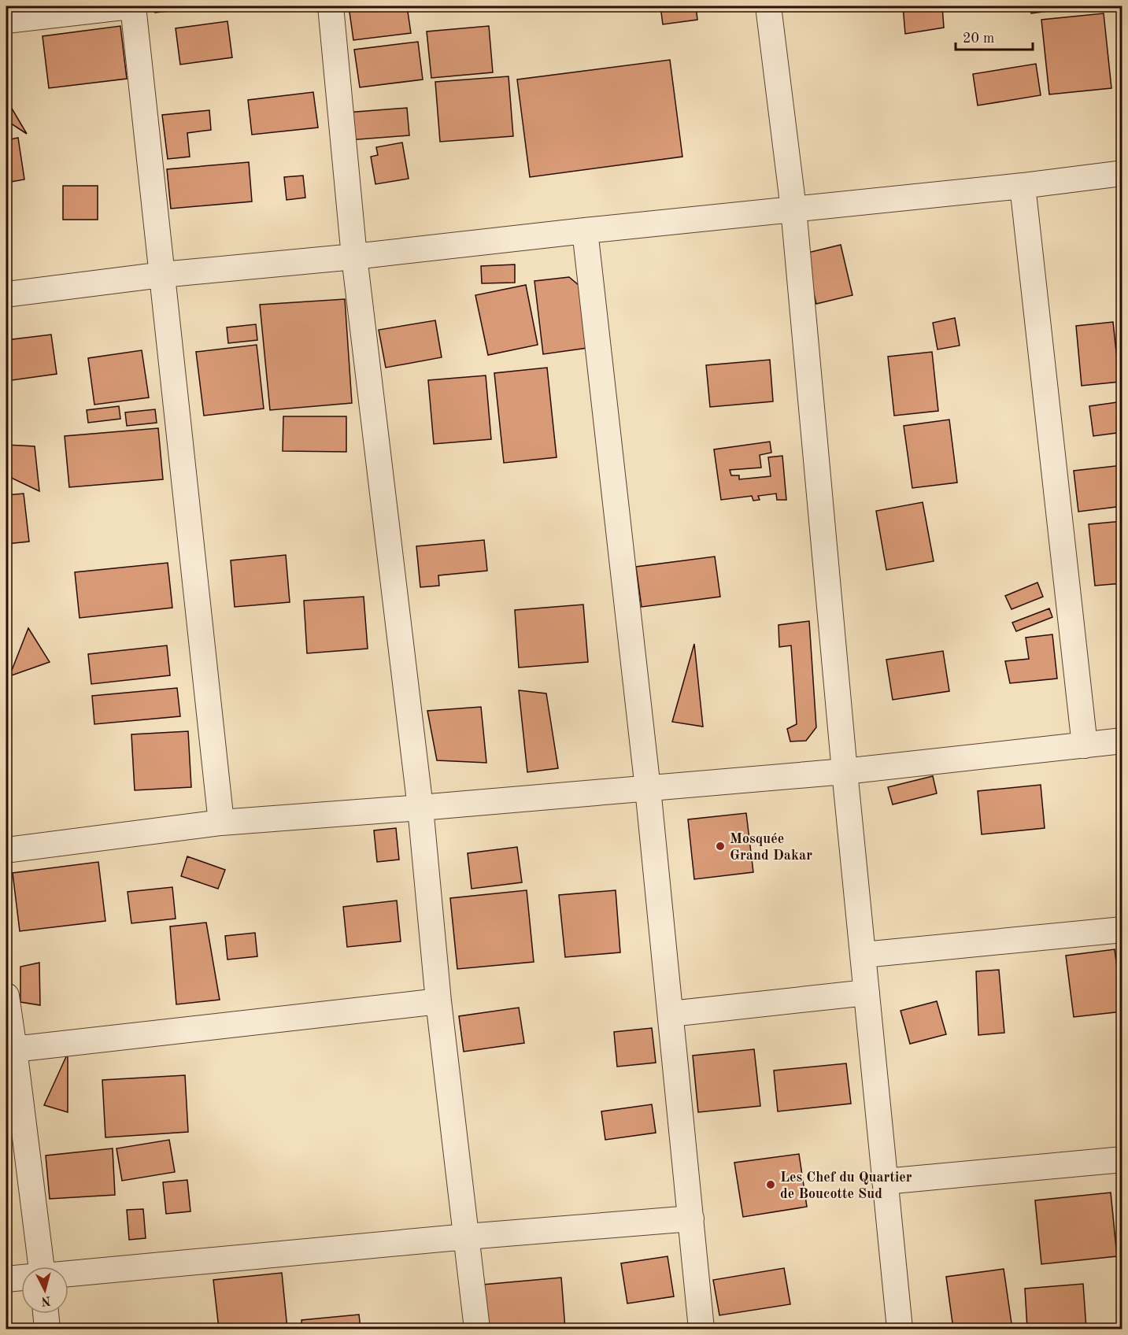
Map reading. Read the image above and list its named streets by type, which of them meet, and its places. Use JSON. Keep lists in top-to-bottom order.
{
  "places": ["Mosquée Grand Dakar", "Les Chef du Quartier de Boucotte Sud"],
  "scale_bar": "20 m",
  "north": "bottom"
}
